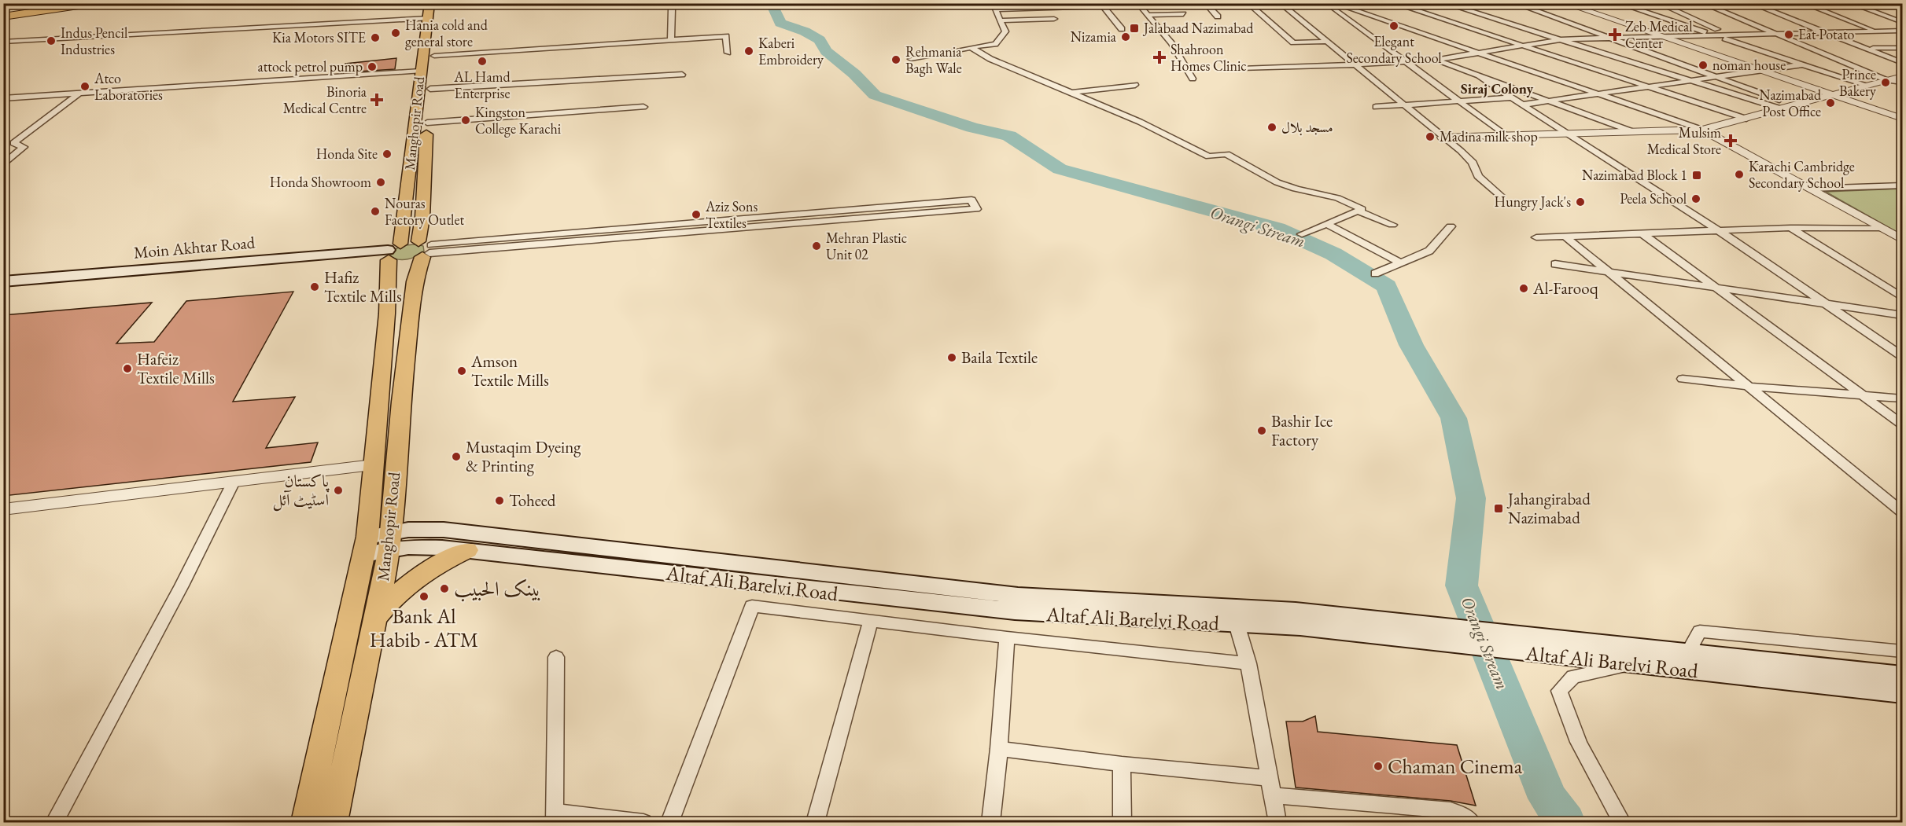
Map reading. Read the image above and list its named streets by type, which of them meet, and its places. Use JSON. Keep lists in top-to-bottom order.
{
  "streets": {
    "main road": ["Manghopir Road", "Moin Akhtar Road", "Altaf Ali Barelvi Road"]
  },
  "crossings": [
    ["Manghopir Road", "Moin Akhtar Road"],
    ["Manghopir Road", "Altaf Ali Barelvi Road"]
  ],
  "districts": ["Siraj Colony"],
  "water": ["Orangi Stream"],
  "places": {
    "other": [
      "Elegant Secondary School",
      "Hania cold and general store",
      "Eat Potato",
      "Nizamia",
      "Kia Motors SITE",
      "Indus Pencil Industries",
      "Kaberi Embroidery",
      "Rehmania Bagh Wale",
      "AL Hamd Enterprise",
      "noman house",
      "attock petrol pump",
      "Prince Bakery",
      "Atco Laboratories",
      "Nazimabad Post Office",
      "Kingston College Karachi",
      "مسجد بلال",
      "Madina milk shop",
      "Honda Site",
      "Karachi Cambridge Secondary School",
      "Honda Showroom",
      "Peela School",
      "Hungry Jack's",
      "Nouras Factory Outlet",
      "Aziz Sons Textiles",
      "Mehran Plastic Unit 02",
      "Hafiz Textile Mills",
      "Al-Farooq",
      "Baila Textile",
      "Hafeiz Textile Mills",
      "Amson Textile Mills",
      "Bashir Ice Factory",
      "Mustaqim Dyeing & Printing",
      "پاکستان اسٹیٹ آئل",
      "Toheed",
      "بينک الحبيب",
      "Bank Al Habib - ATM",
      "Chaman Cinema"
    ],
    "transit": ["Jalabaad Nazimabad", "Nazimabad Block 1", "Jahangirabad Nazimabad"],
    "health": [
      "Zeb Medical Center",
      "Shahroon Homes Clinic",
      "Binoria Medical Centre",
      "Mulsim Medical Store"
    ]
  }
}
